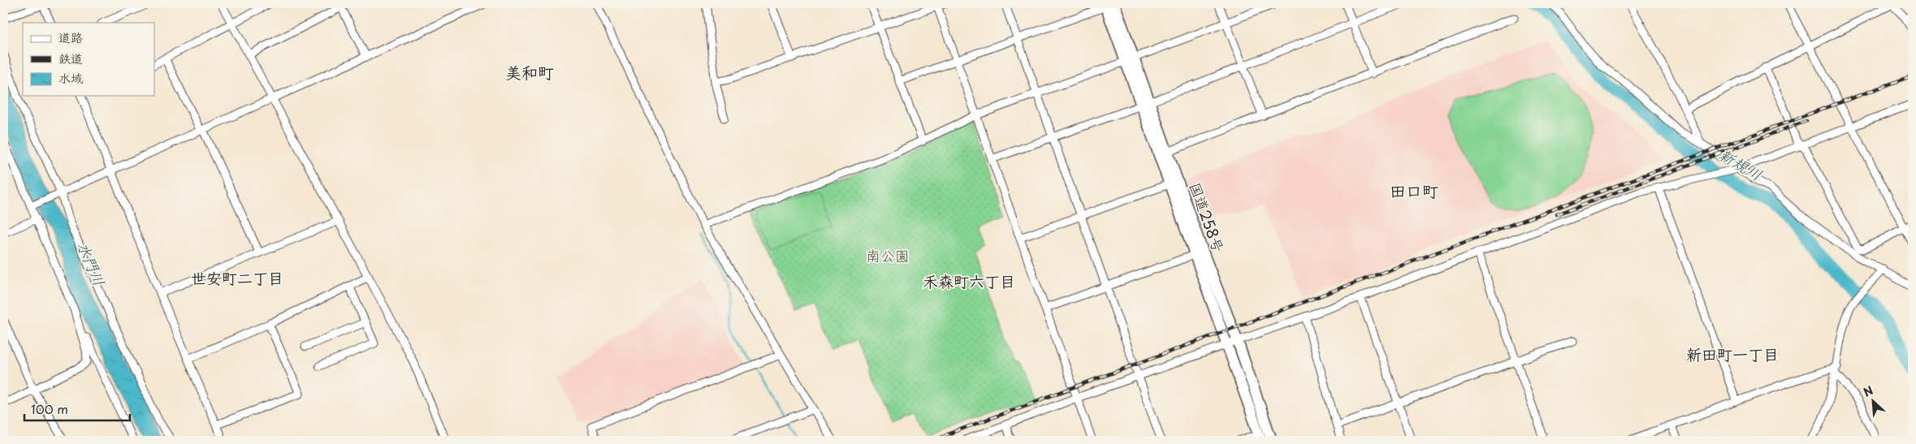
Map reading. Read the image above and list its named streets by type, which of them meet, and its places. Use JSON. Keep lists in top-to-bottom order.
{
  "streets": {
    "highway": ["国道258号"]
  },
  "districts": [
    "美和町",
    "田口町",
    "世安町二丁目",
    "禾森町六丁目",
    "新田町一丁目"
  ],
  "water": ["新規川", "水門川"],
  "parks": ["南公園"],
  "legend": ["道路", "鉄道", "水域"],
  "scale_bar": "100 m",
  "north": "top left"
}
